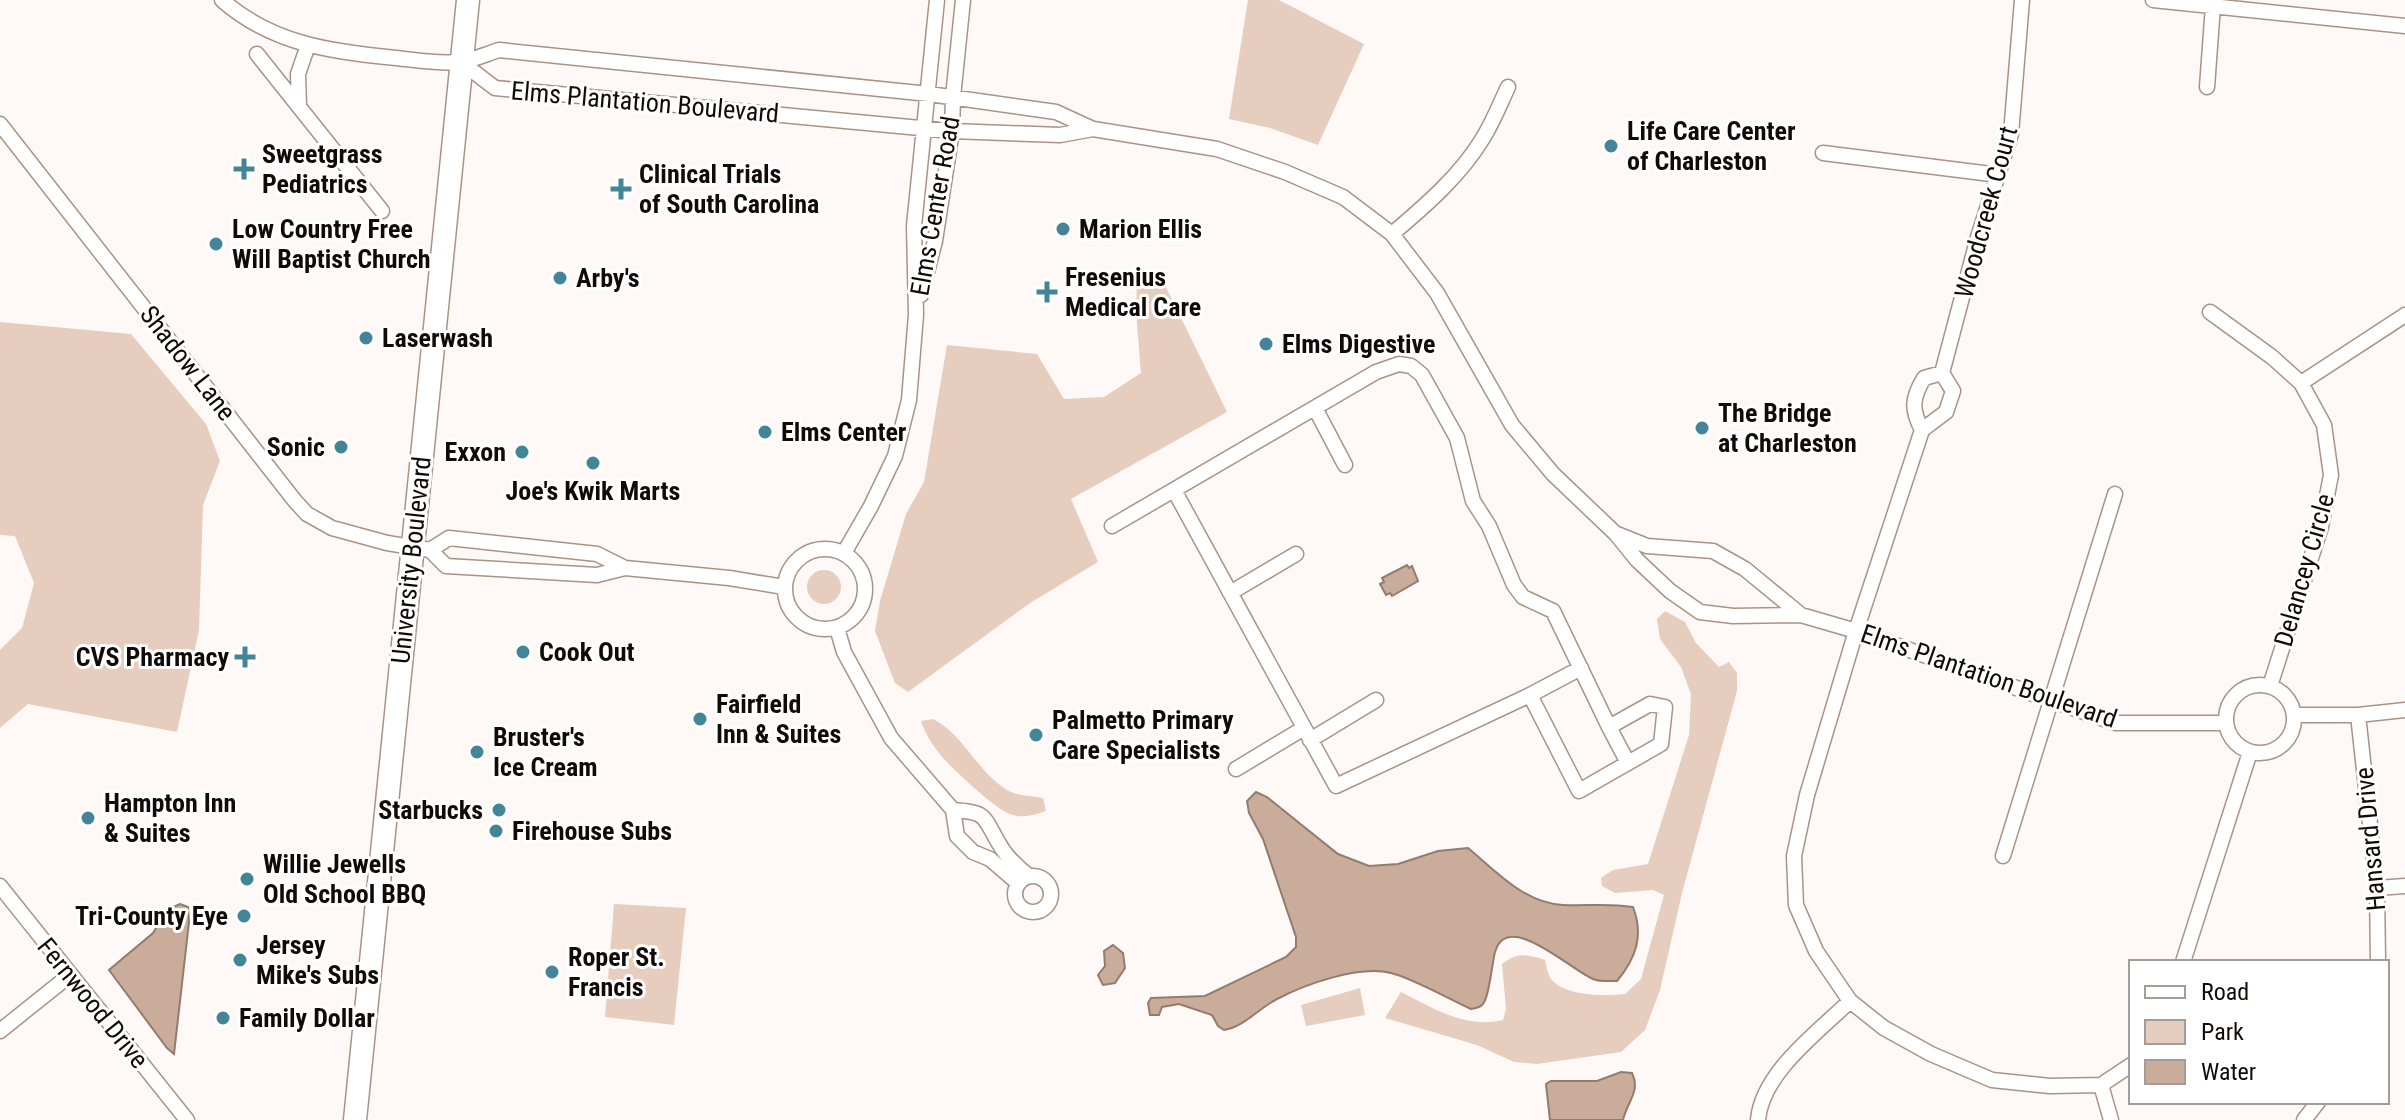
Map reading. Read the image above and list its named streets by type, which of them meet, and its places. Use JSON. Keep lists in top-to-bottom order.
{
  "streets": {
    "main road": ["University Boulevard"],
    "street": [
      "Elms Plantation Boulevard",
      "Elms Center Road",
      "Woodcreek Court",
      "Shadow Lane",
      "Delancey Circle",
      "Hansard Drive",
      "Fernwood Drive"
    ]
  },
  "crossings": [
    ["Elms Plantation Boulevard", "Elms Center Road"],
    ["Elms Plantation Boulevard", "University Boulevard"],
    ["Elms Plantation Boulevard", "Delancey Circle"],
    ["Shadow Lane", "University Boulevard"]
  ],
  "places": {
    "other": [
      "Life Care Center of Charleston",
      "Marion Ellis",
      "Low Country Free Will Baptist Church",
      "Arby's",
      "Laserwash",
      "Elms Digestive",
      "The Bridge at Charleston",
      "Elms Center",
      "Sonic",
      "Exxon",
      "Joe's Kwik Marts",
      "Cook Out",
      "Fairfield Inn & Suites",
      "Palmetto Primary Care Specialists",
      "Bruster's Ice Cream",
      "Starbucks",
      "Hampton Inn & Suites",
      "Firehouse Subs",
      "Willie Jewells Old School BBQ",
      "Tri-County Eye",
      "Jersey Mike's Subs",
      "Roper St. Francis",
      "Family Dollar"
    ],
    "health": [
      "Sweetgrass Pediatrics",
      "Clinical Trials of South Carolina",
      "Fresenius Medical Care",
      "CVS Pharmacy"
    ]
  },
  "legend": ["Road", "Park", "Water"]
}
